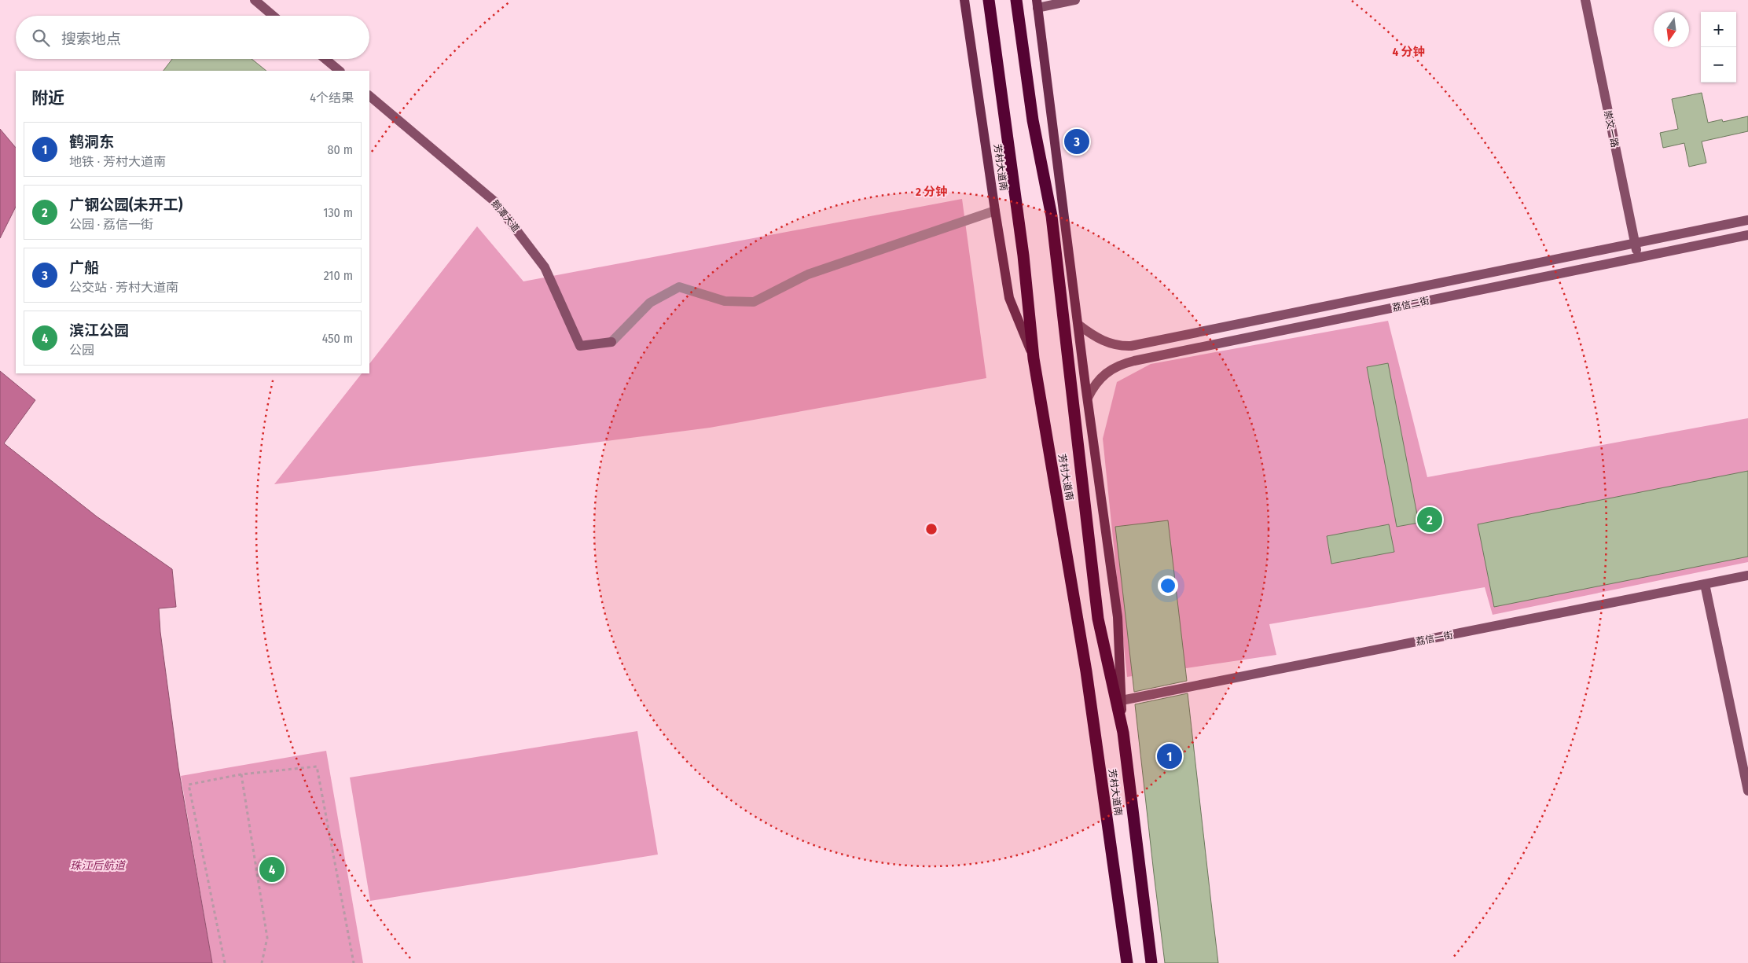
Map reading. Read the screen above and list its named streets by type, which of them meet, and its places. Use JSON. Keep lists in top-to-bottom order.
{
  "streets": {
    "highway": ["芳村大道南"],
    "street": [
      "崇文一路",
      "鹅潭大道",
      "荔信二街",
      "荔信一街"
    ]
  },
  "crossings": [
    ["崇文一路", "荔信二街"],
    ["芳村大道南", "鹅潭大道"],
    ["芳村大道南", "荔信二街"],
    ["芳村大道南", "荔信一街"]
  ],
  "water": ["珠江后航道"],
  "north": "bottom",
  "page": {
    "map_buttons": ["+", "−"],
    "search": "搜索地点",
    "heading": ["附近", "4个结果"],
    "list": [
      {
        "mark": "1",
        "name": "鹤洞东",
        "note": "地铁 · 芳村大道南",
        "value": "80 m"
      },
      {
        "mark": "2",
        "name": "广钢公园(未开工)",
        "note": "公园 · 荔信一街",
        "value": "130 m"
      },
      {
        "mark": "3",
        "name": "广船",
        "note": "公交站 · 芳村大道南",
        "value": "210 m"
      },
      {
        "mark": "4",
        "name": "滨江公园",
        "note": "公园",
        "value": "450 m"
      }
    ],
    "pins": [
      "3",
      "2",
      "1",
      "4"
    ]
  },
  "rings": ["4 分钟", "2 分钟"]
}
